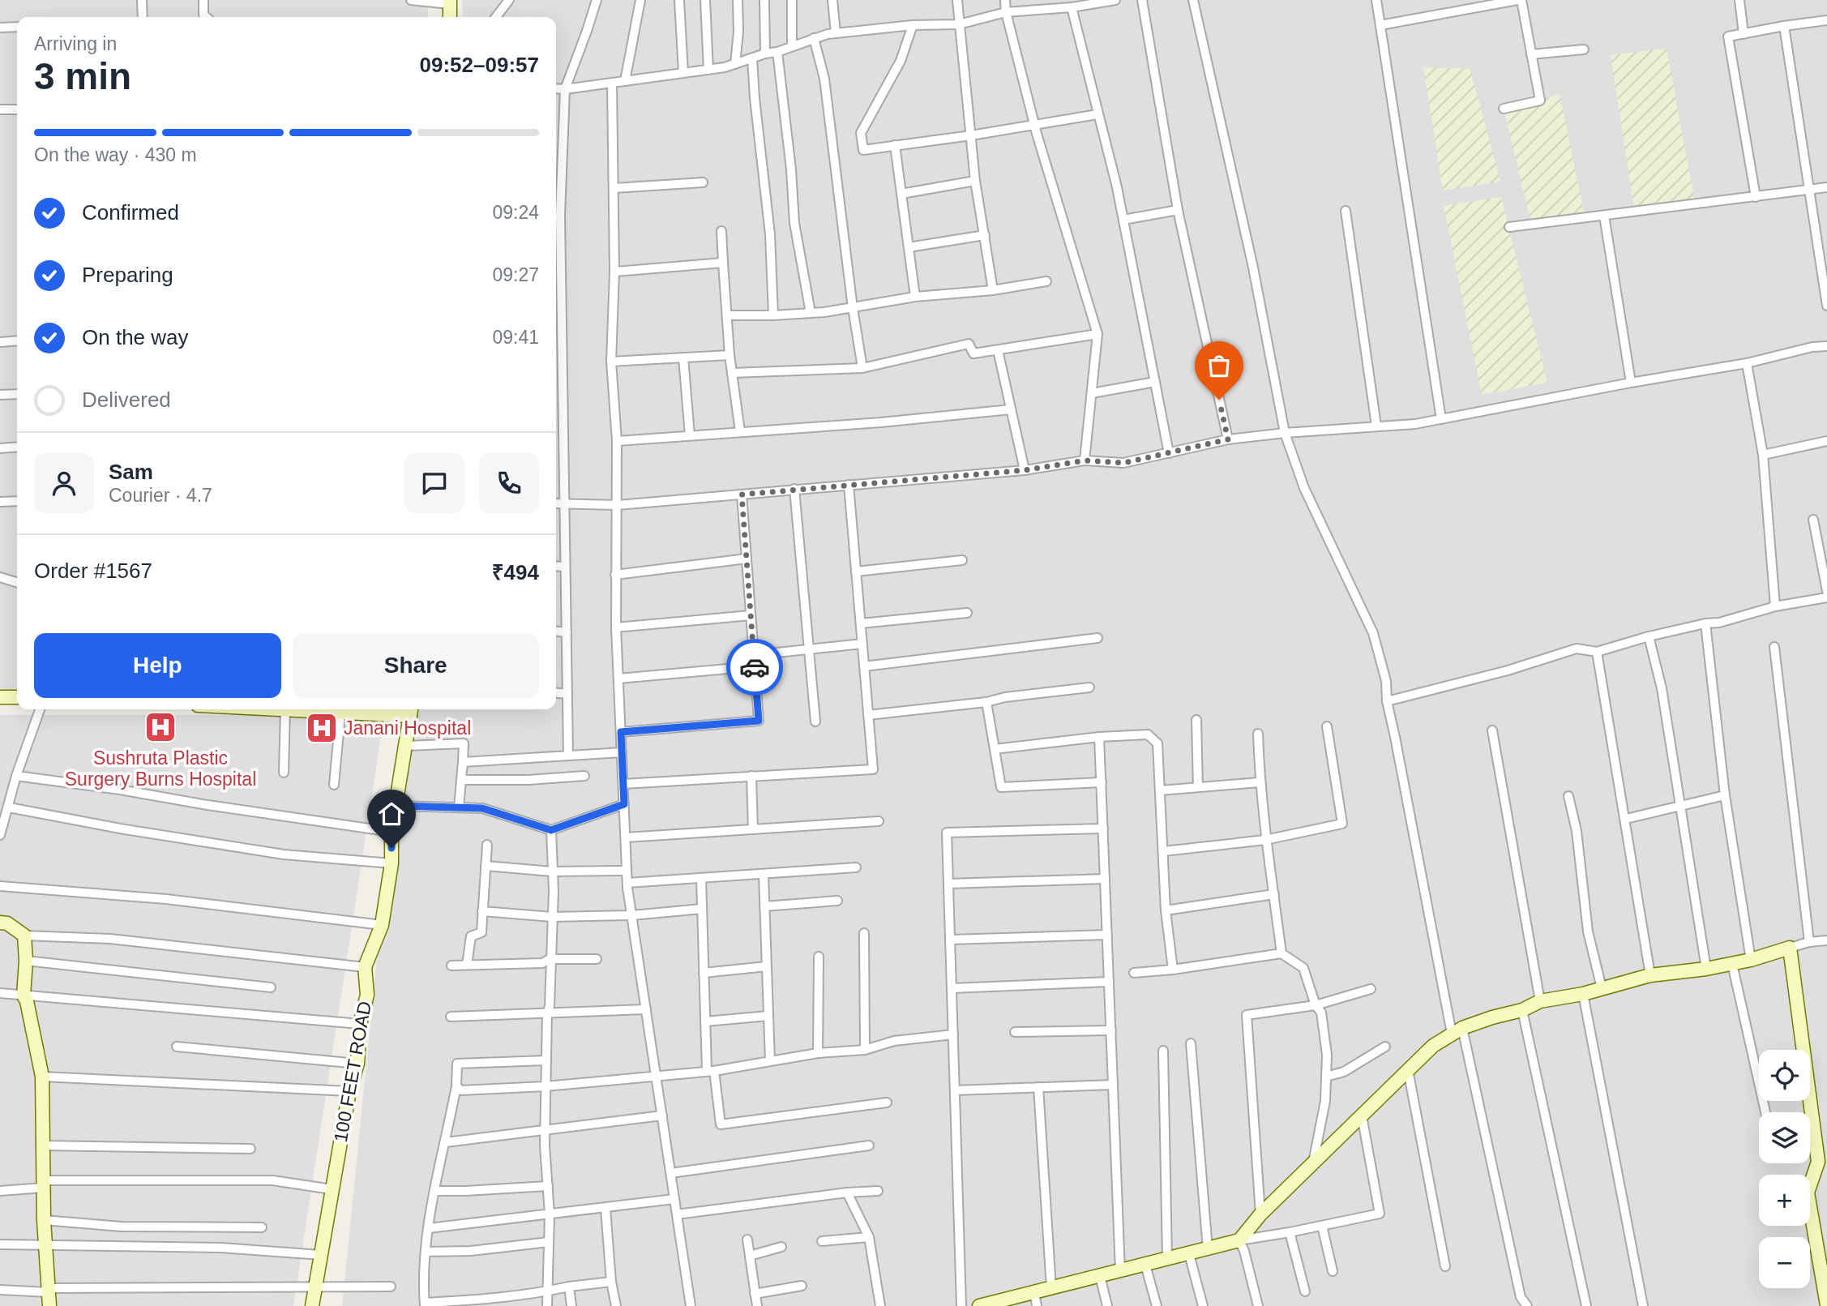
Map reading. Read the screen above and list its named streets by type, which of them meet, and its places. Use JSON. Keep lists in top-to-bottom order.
{
  "streets": {
    "main road": ["100 FEET ROAD"]
  },
  "places": {
    "hospital": ["Sushruta Plastic Surgery Burns Hospital", "Janani Hospital"]
  },
  "page": {
    "heading": ["3 min", "Arriving in", "09:52–09:57"],
    "panel": [
      "Sam",
      "Courier · 4.7",
      "Order #1567",
      "₹494"
    ],
    "bar": "On the way · 430 m",
    "list": [
      ["Confirmed", "09:24"],
      ["Preparing", "09:27"],
      ["On the way", "09:41"],
      "Delivered"
    ],
    "buttons": ["Help", "Share"],
    "map_buttons": ["+", "−"]
  }
}
